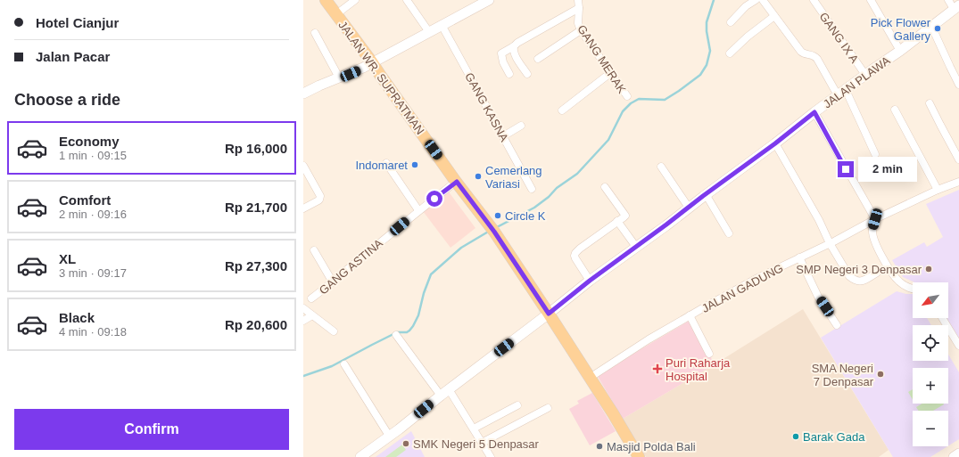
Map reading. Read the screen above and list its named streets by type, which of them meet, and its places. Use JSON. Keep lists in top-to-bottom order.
{
  "streets": {
    "main road": ["JALAN WR. SUPRATMAN"],
    "street": [
      "GANG IX A",
      "GANG MERAK",
      "JALAN PLAWA",
      "GANG KASNA",
      "GANG ASTINA",
      "JALAN GADUNG"
    ]
  },
  "crossings": [
    ["GANG IX A", "JALAN PLAWA"],
    ["JALAN WR. SUPRATMAN", "JALAN PLAWA"],
    ["JALAN WR. SUPRATMAN", "GANG ASTINA"],
    ["JALAN WR. SUPRATMAN", "JALAN GADUNG"]
  ],
  "places": {
    "other": [
      "Pick Flower Gallery",
      "Indomaret",
      "Cemerlang Variasi",
      "Circle K",
      "SMP Negeri 3 Denpasar",
      "SMA Negeri 7 Denpasar",
      "Barak Gada",
      "SMK Negeri 5 Denpasar",
      "Masjid Polda Bali"
    ],
    "health": ["Puri Raharja Hospital"]
  },
  "north": "bottom left",
  "page": {
    "banner": ["Hotel Cianjur", "Jalan Pacar"],
    "heading": "Choose a ride",
    "list": [
      {
        "name": "Economy",
        "note": "1 min · 09:15",
        "value": "Rp 16,000"
      },
      {
        "name": "Comfort",
        "note": "2 min · 09:16",
        "value": "Rp 21,700"
      },
      {
        "name": "XL",
        "note": "3 min · 09:17",
        "value": "Rp 27,300"
      },
      {
        "name": "Black",
        "note": "4 min · 09:18",
        "value": "Rp 20,600"
      }
    ],
    "bubble": "2 min",
    "map_buttons": ["+", "−"],
    "buttons": "Confirm"
  }
}
